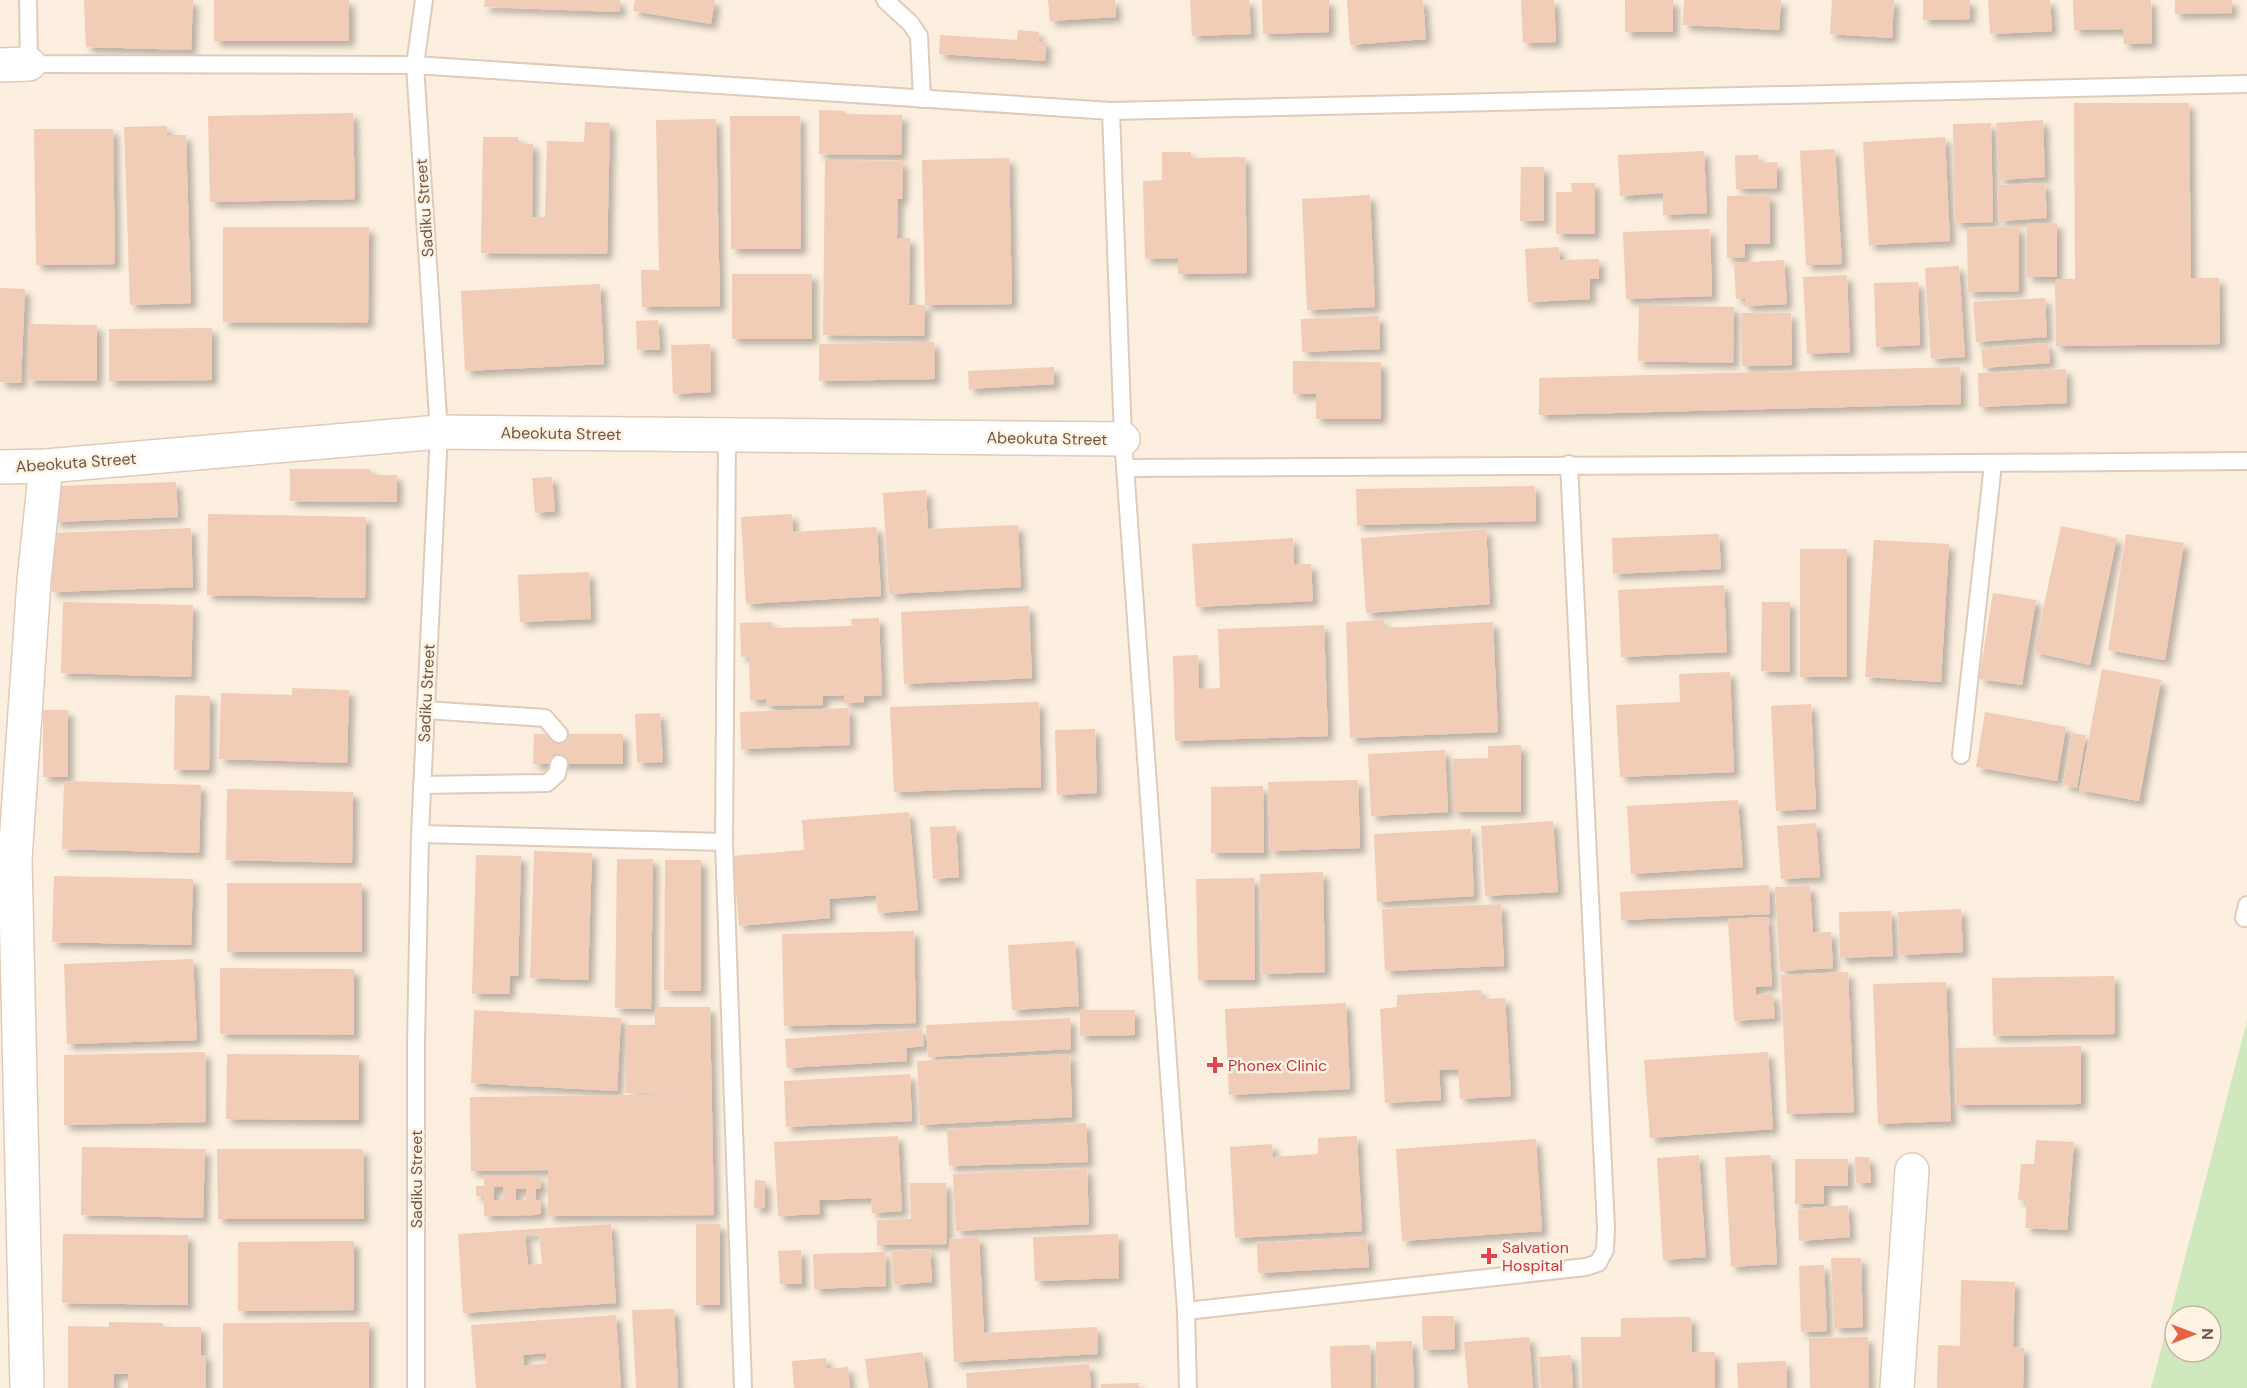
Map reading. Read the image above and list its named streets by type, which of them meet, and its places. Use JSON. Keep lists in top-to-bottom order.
{
  "streets": {
    "street": ["Abeokuta Street"],
    "lane": ["Sadiku Street"]
  },
  "crossings": [
    ["Sadiku Street", "Abeokuta Street"]
  ],
  "places": {
    "health": ["Phonex Clinic", "Salvation Hospital"]
  },
  "north": "right"
}
